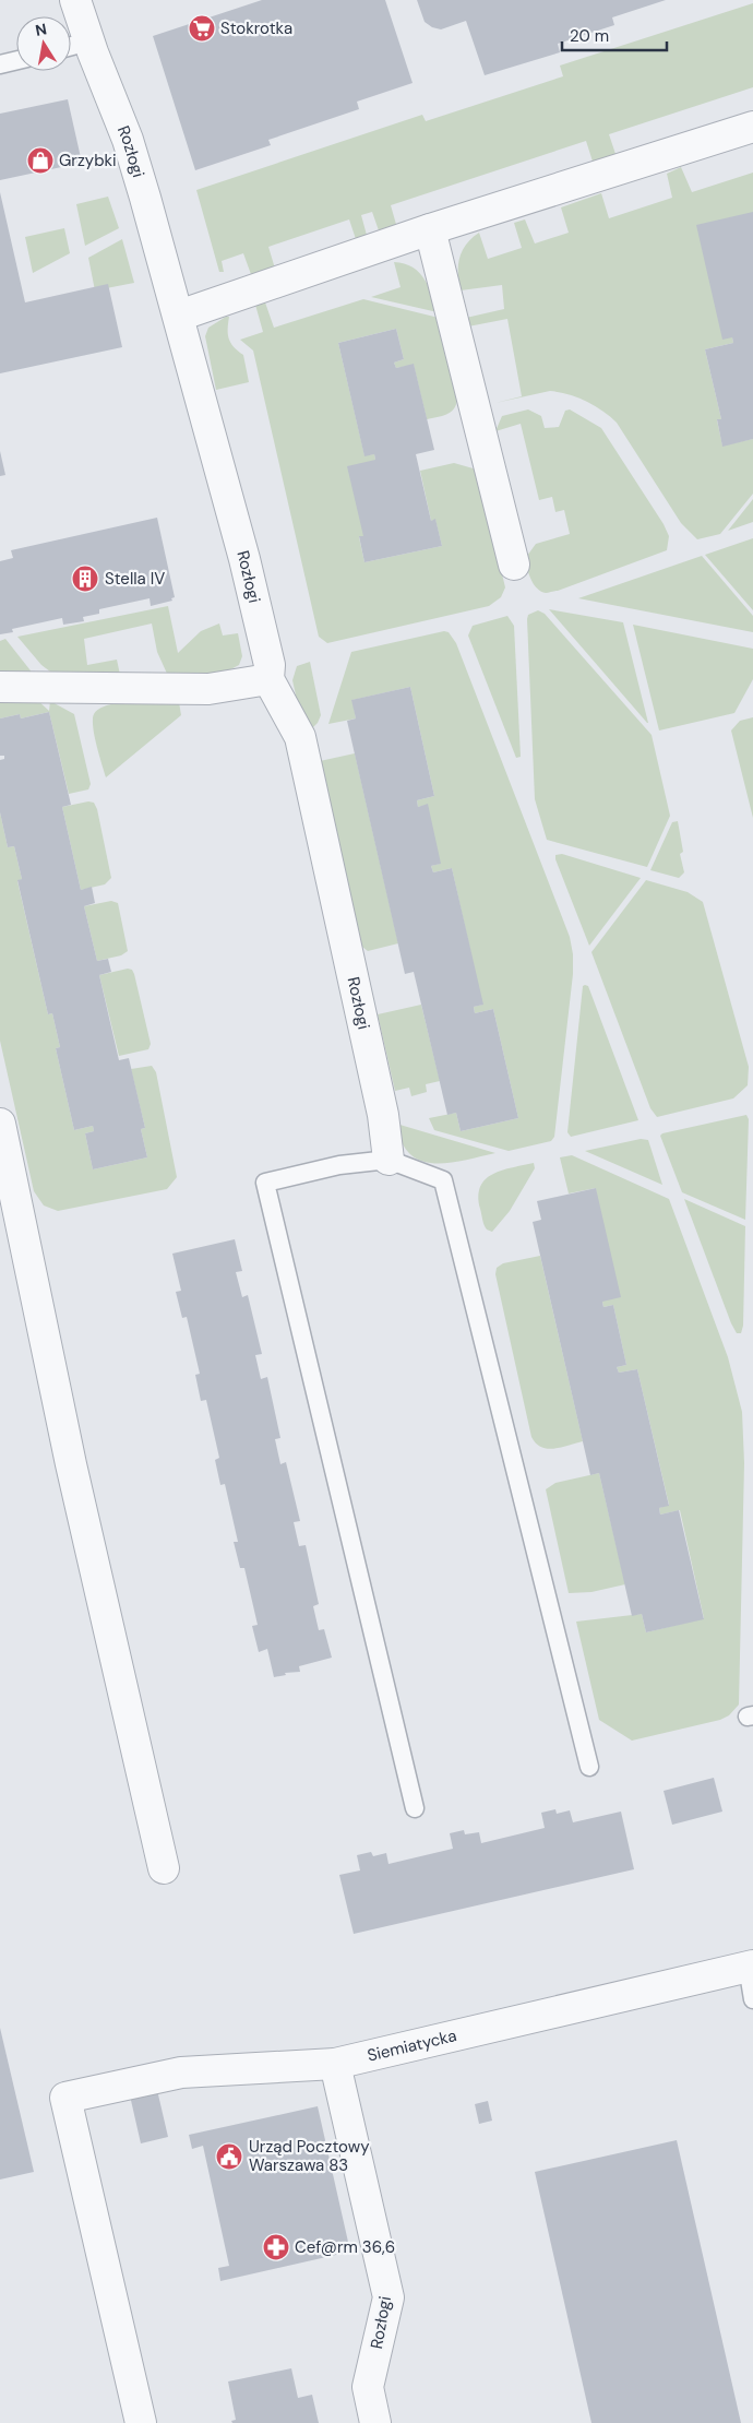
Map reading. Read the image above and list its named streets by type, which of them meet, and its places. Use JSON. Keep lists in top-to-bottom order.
{
  "streets": {
    "street": ["Rozłogi", "Siemiatycka"]
  },
  "crossings": [
    ["Rozłogi", "Siemiatycka"]
  ],
  "places": {
    "supermarket": ["Stokrotka"],
    "shop": ["Grzybki"],
    "building": ["Stella IV"],
    "public building": ["Urząd Pocztowy Warszawa 83"],
    "pharmacy": ["Cef@rm 36,6"]
  },
  "scale_bar": "20 m",
  "north": "top"
}
